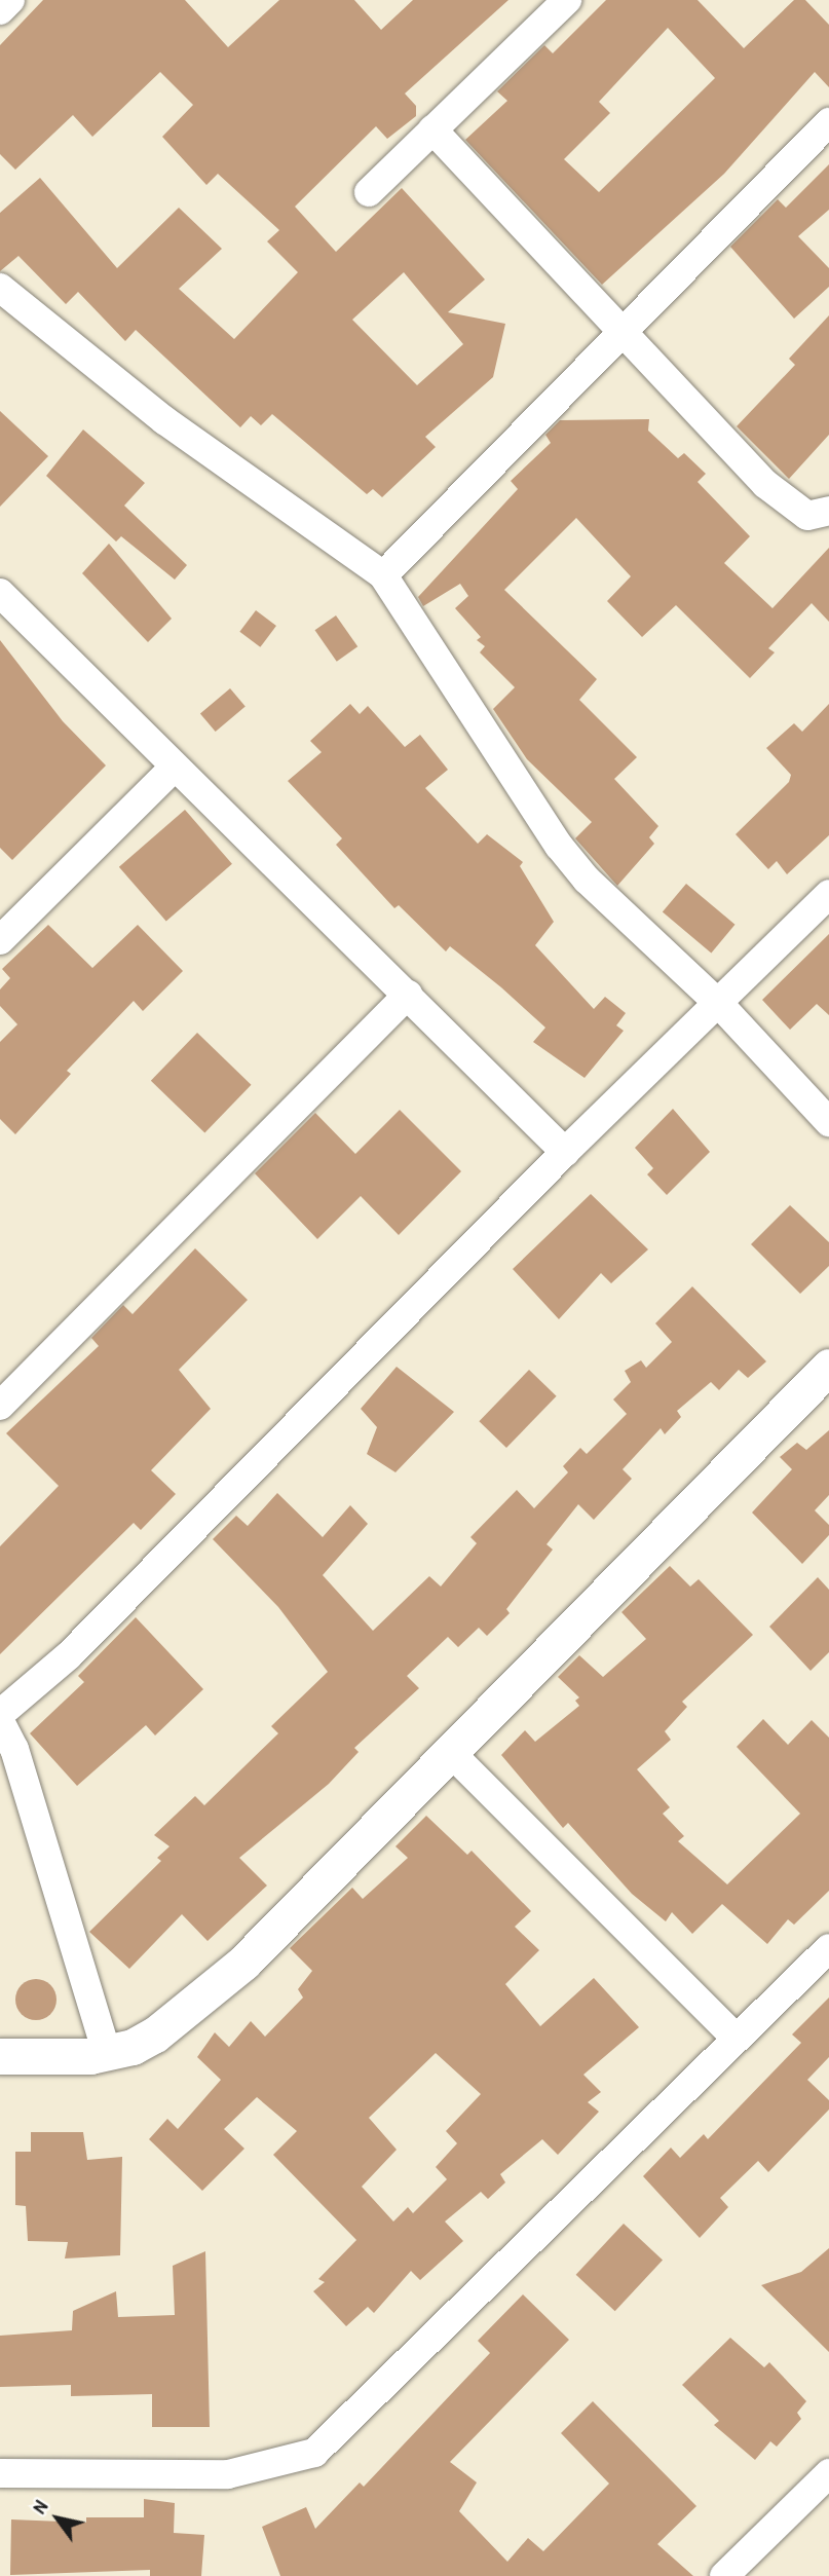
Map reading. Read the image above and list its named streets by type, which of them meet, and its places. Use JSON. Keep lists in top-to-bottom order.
{
  "north": "top left"
}
